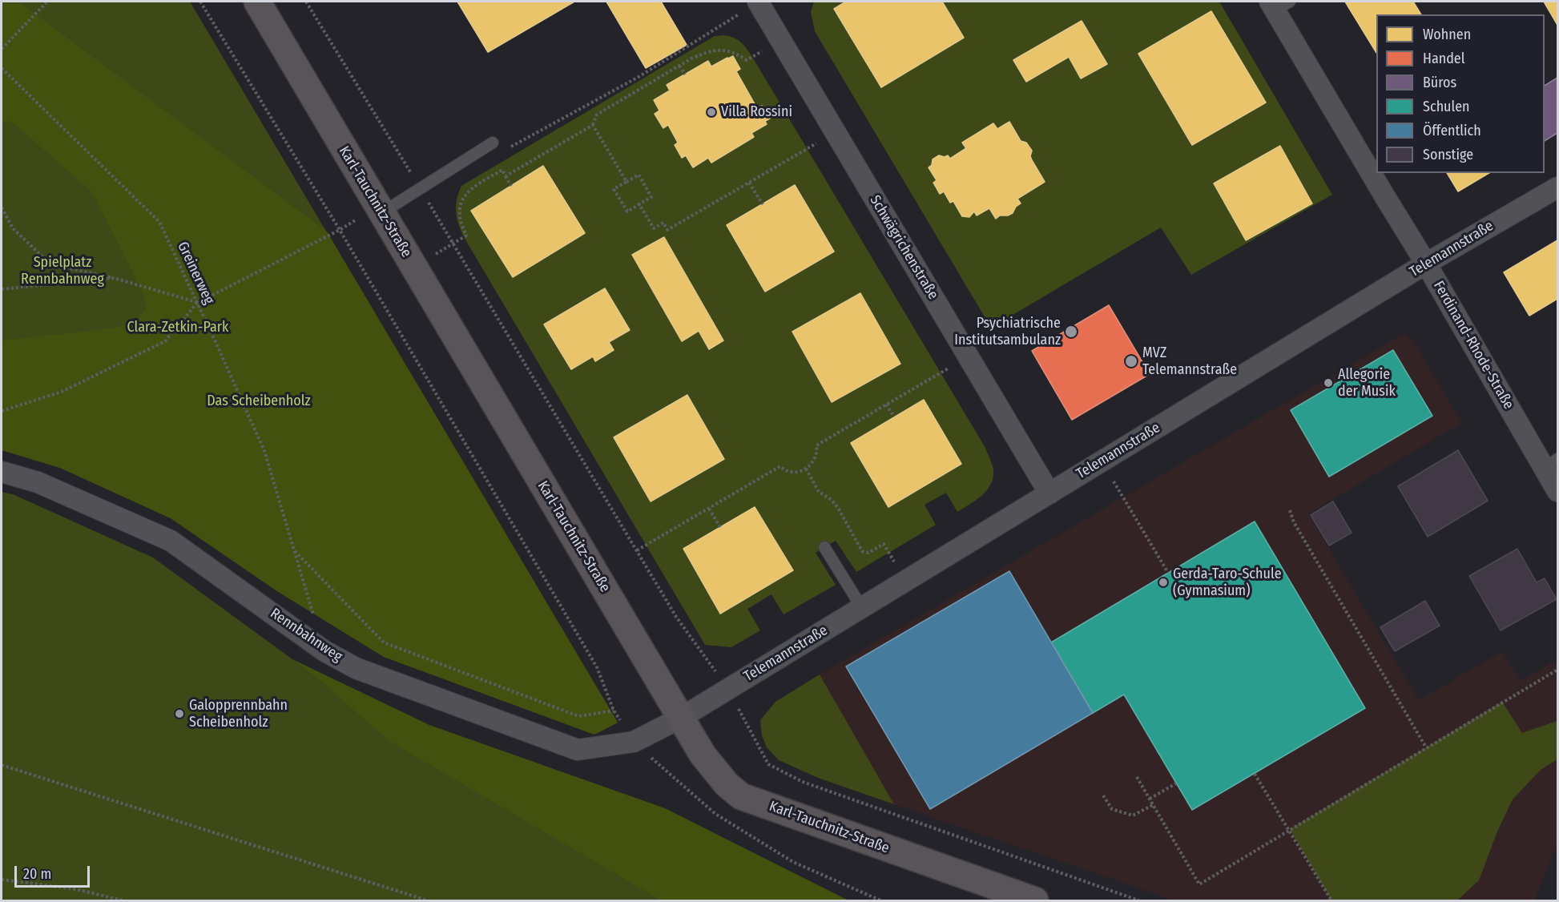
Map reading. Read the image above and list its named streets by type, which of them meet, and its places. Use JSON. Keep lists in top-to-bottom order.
{
  "streets": {
    "main road": ["Karl-Tauchnitz-Straße"],
    "street": [
      "Schwägrichenstraße",
      "Telemannstraße",
      "Ferdinand-Rhode-Straße",
      "Rennbahnweg"
    ],
    "path": ["Greinerweg"]
  },
  "crossings": [
    ["Karl-Tauchnitz-Straße", "Telemannstraße"],
    ["Karl-Tauchnitz-Straße", "Rennbahnweg"],
    ["Schwägrichenstraße", "Telemannstraße"],
    ["Telemannstraße", "Ferdinand-Rhode-Straße"],
    ["Telemannstraße", "Rennbahnweg"],
    ["Greinerweg", "Rennbahnweg"]
  ],
  "parks": ["Spielplatz Rennbahnweg", "Clara-Zetkin-Park", "Das Scheibenholz"],
  "places": [
    "Villa Rossini",
    "Psychiatrische Institutsambulanz",
    "MVZ Telemannstraße",
    "Allegorie der Musik",
    "Gerda-Taro-Schule (Gymnasium)",
    "Galopprennbahn Scheibenholz"
  ],
  "legend": [
    "Wohnen",
    "Handel",
    "Büros",
    "Schulen",
    "Öffentlich",
    "Sonstige"
  ],
  "scale_bar": "20 m"
}
